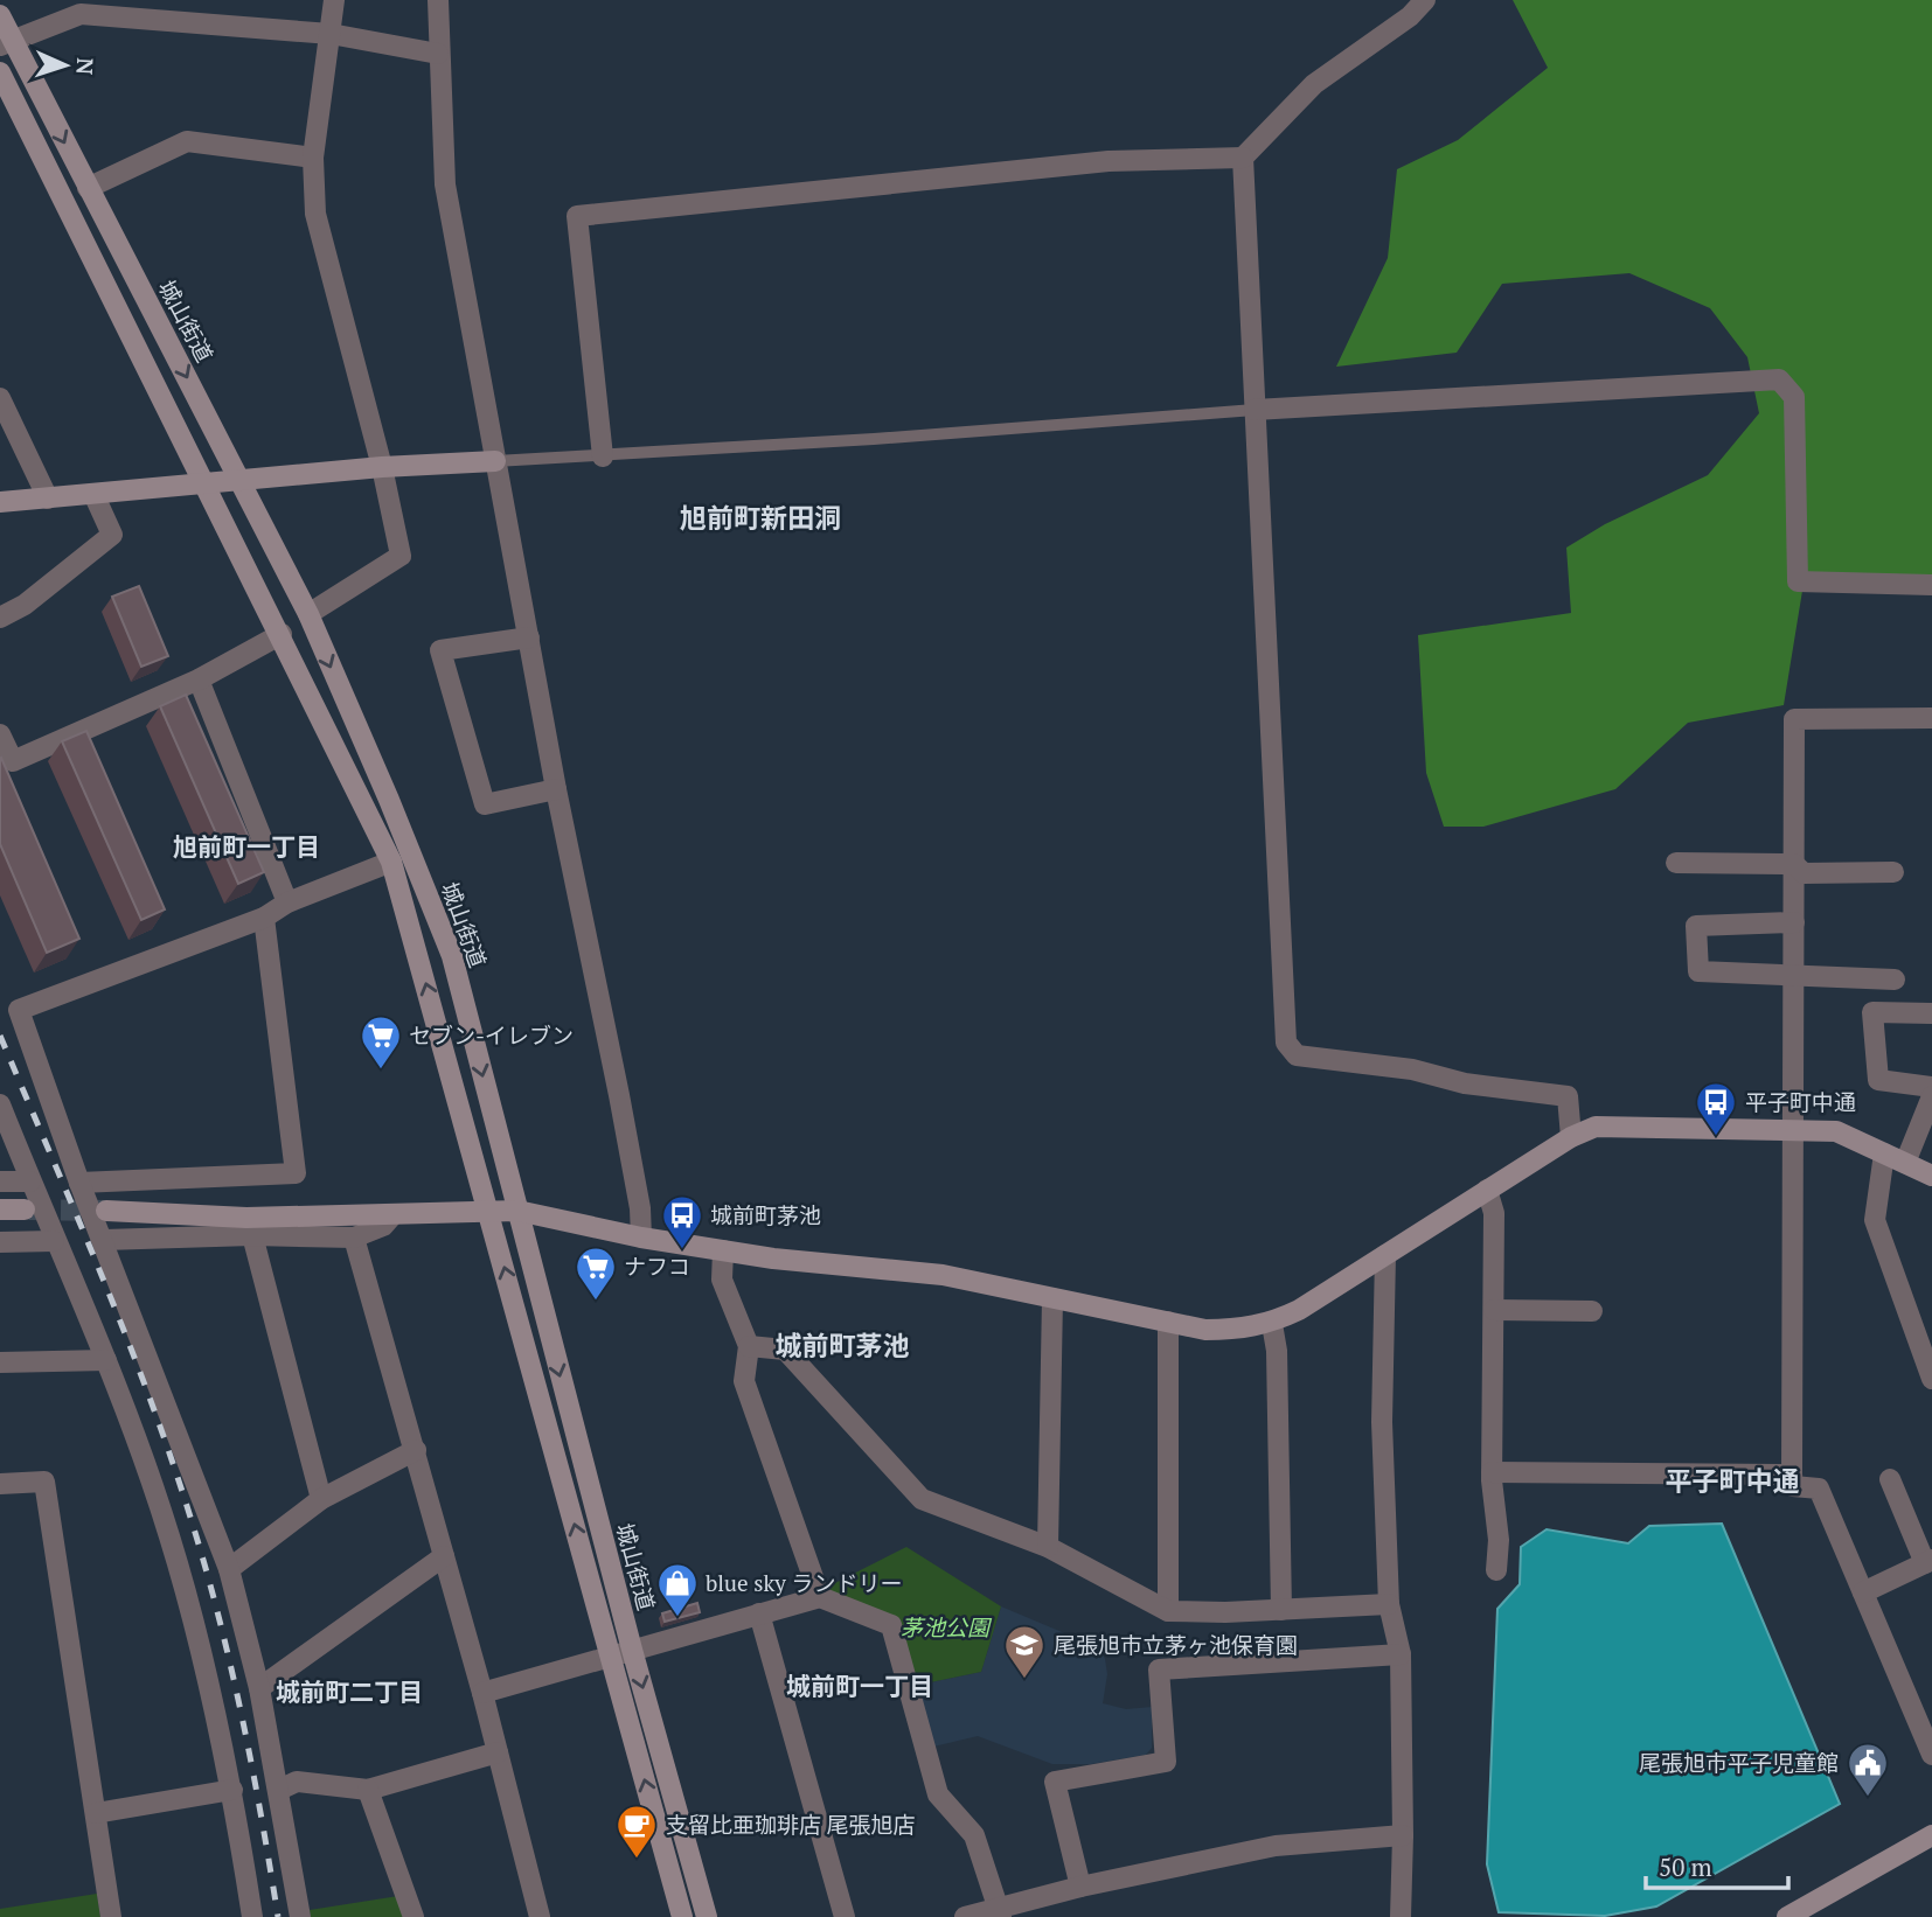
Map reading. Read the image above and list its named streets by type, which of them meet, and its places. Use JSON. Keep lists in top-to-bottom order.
{
  "streets": {
    "street": ["城山街道"]
  },
  "districts": [
    "旭前町新田洞",
    "旭前町一丁目",
    "城前町茅池",
    "平子町中通",
    "城前町一丁目",
    "城前町二丁目"
  ],
  "parks": ["茅池公園"],
  "places": {
    "supermarket": ["セブン-イレブン", "ナフコ"],
    "bus stop": ["平子町中通", "城前町茅池"],
    "shop": ["blue sky ランドリー"],
    "school or university": ["尾張旭市立茅ヶ池保育園"],
    "public building": ["尾張旭市平子児童館"],
    "cafe": ["支留比亜珈琲店 尾張旭店"]
  },
  "scale_bar": "50 m",
  "north": "right"
}
